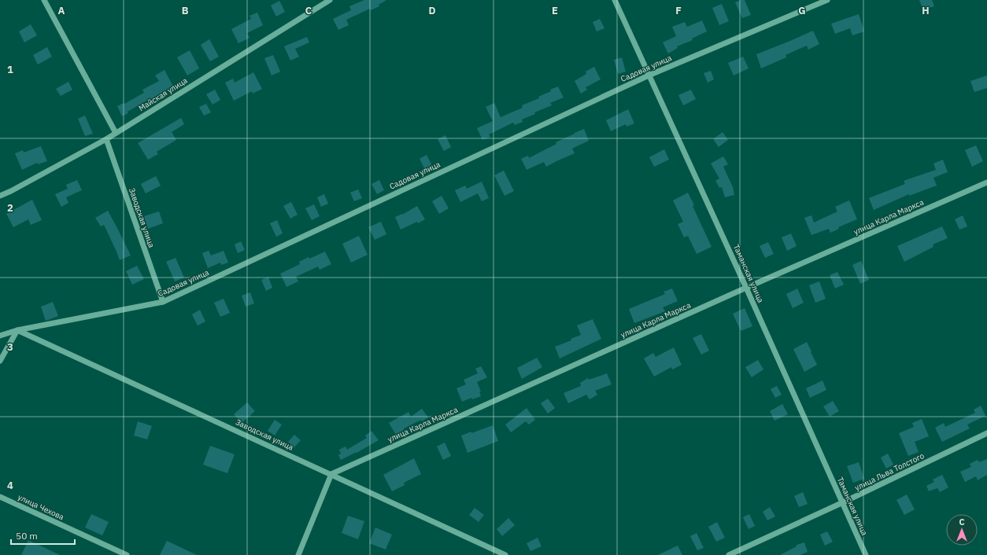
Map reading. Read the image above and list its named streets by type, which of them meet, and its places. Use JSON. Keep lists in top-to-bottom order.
{
  "streets": {
    "street": [
      "Садовая улица",
      "Майская улица",
      "улица Карла Маркса",
      "Заводская улица",
      "Таманская улица",
      "улица Льва Толстого",
      "улица Чехова"
    ]
  },
  "crossings": [
    ["Садовая улица", "Заводская улица"],
    ["Садовая улица", "Таманская улица"],
    ["Майская улица", "Заводская улица"],
    ["улица Карла Маркса", "Заводская улица"],
    ["улица Карла Маркса", "Таманская улица"],
    ["Таманская улица", "улица Льва Толстого"]
  ],
  "scale_bar": "50 m",
  "north": "top",
  "grid": {
    "columns": [
      "A",
      "B",
      "C",
      "D",
      "E",
      "F",
      "G",
      "H"
    ],
    "rows": [
      "1",
      "2",
      "3",
      "4"
    ]
  }
}
